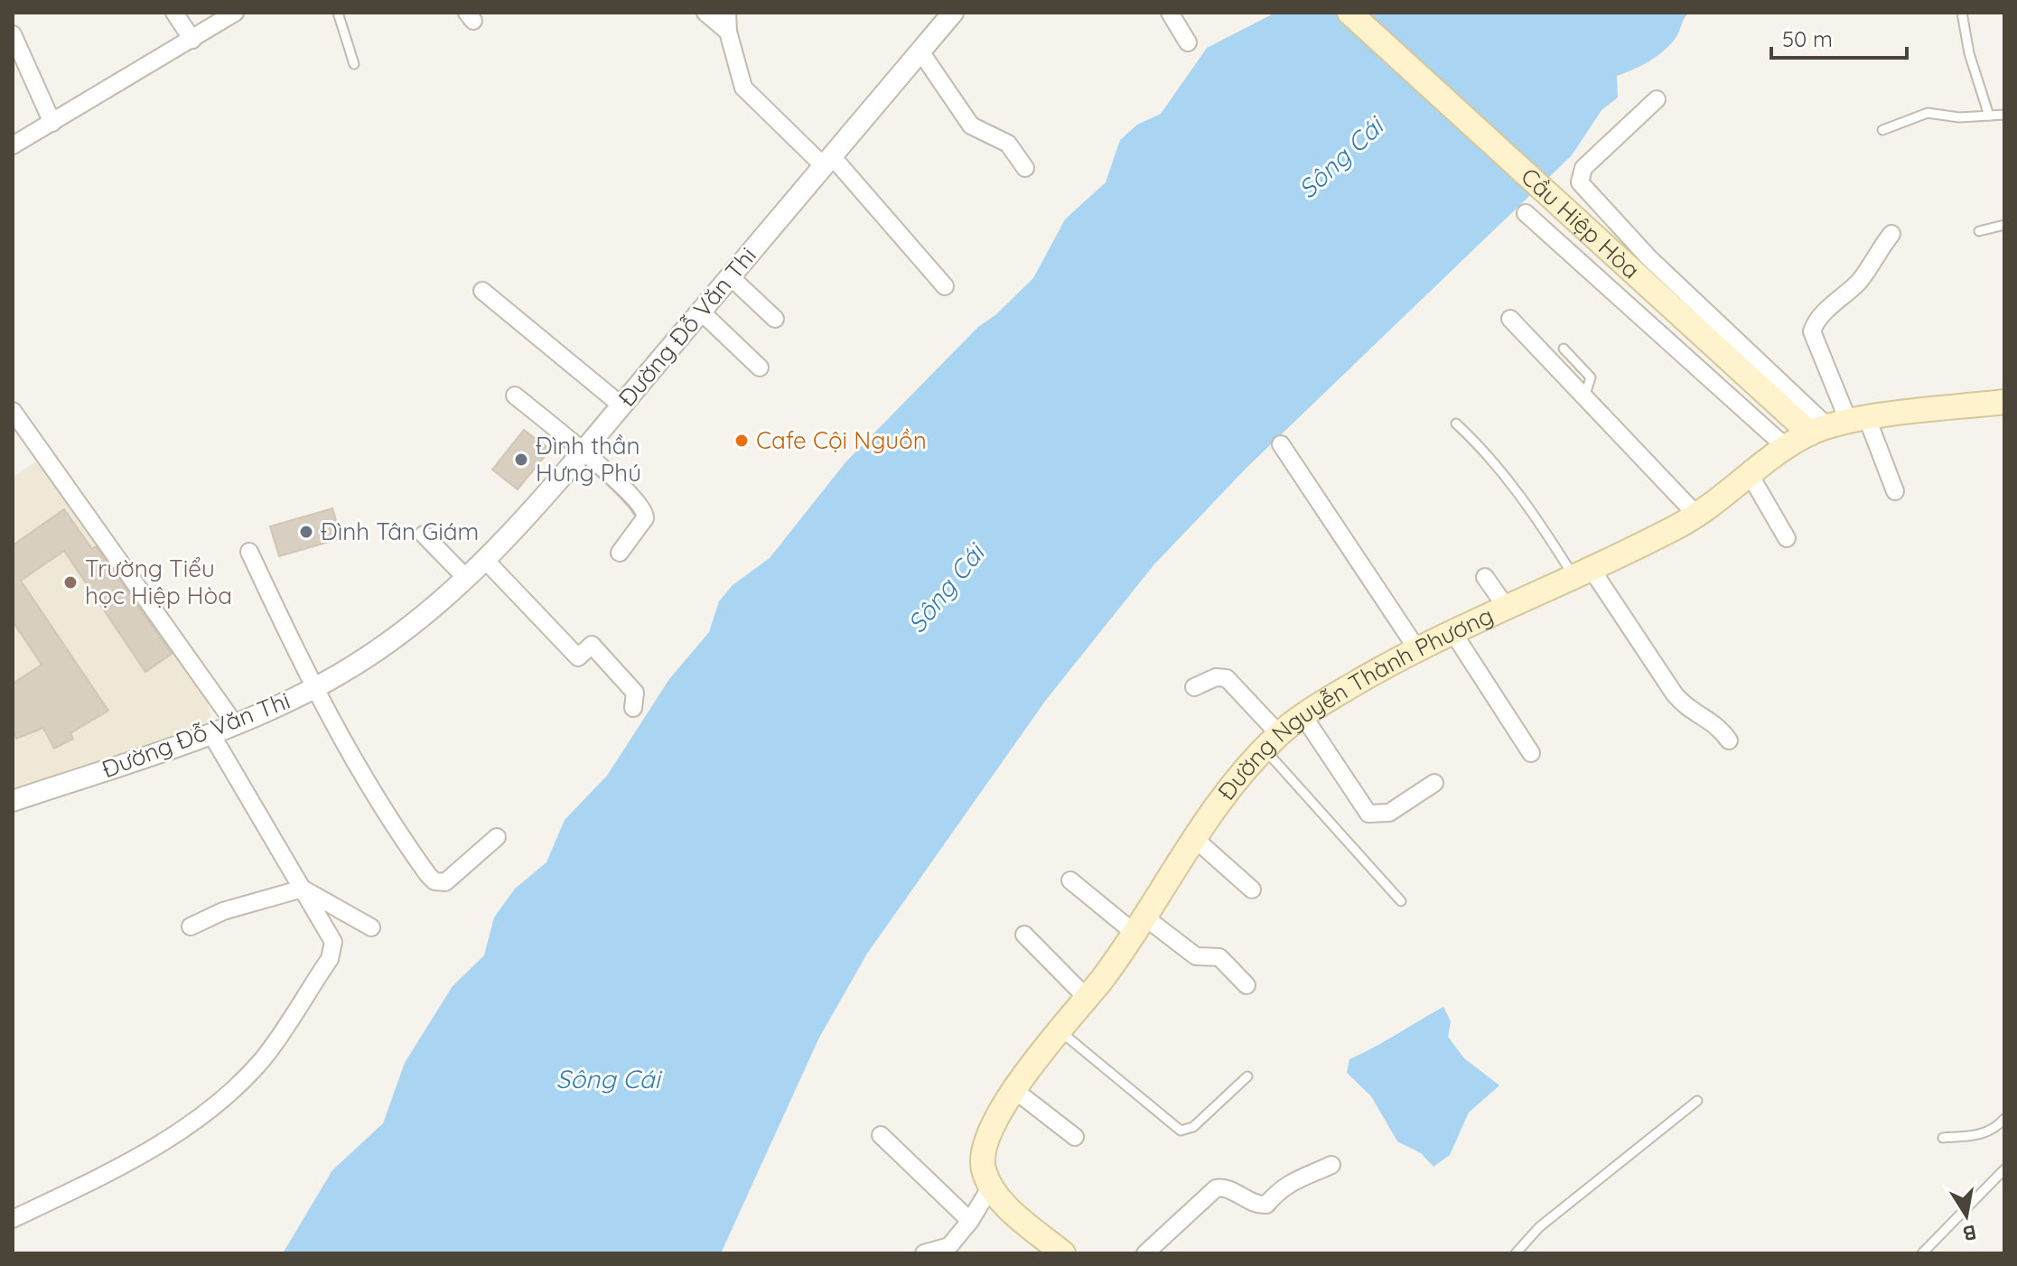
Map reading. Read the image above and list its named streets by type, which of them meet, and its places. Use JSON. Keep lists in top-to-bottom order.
{
  "streets": {
    "main road": ["Cầu Hiệp Hòa", "Đường Nguyễn Thành Phương"],
    "street": ["Đường Đỗ Văn Thi"]
  },
  "crossings": [
    ["Cầu Hiệp Hòa", "Đường Nguyễn Thành Phương"]
  ],
  "water": ["Sông Cái"],
  "places": [
    "Cafe Cội Nguồn",
    "Đình thần Hưng Phú",
    "Đình Tân Giám",
    "Trường Tiểu học Hiệp Hòa"
  ],
  "scale_bar": "50 m",
  "north": "bottom"
}
